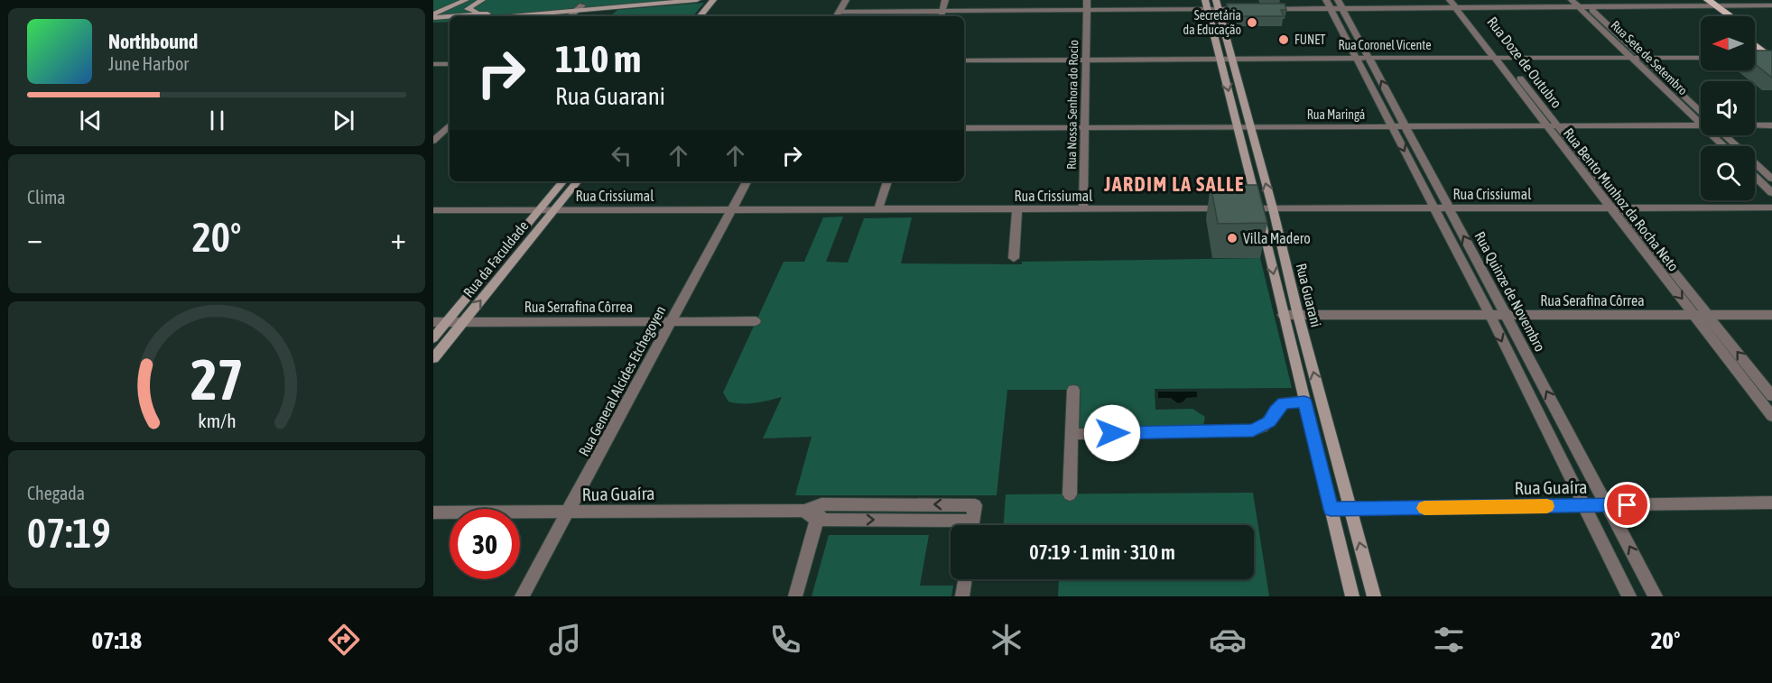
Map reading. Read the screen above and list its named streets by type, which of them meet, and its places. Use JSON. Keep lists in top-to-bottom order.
{
  "streets": {
    "street": [
      "Rua Coronel Vicente",
      "Rua Sete de Setembro",
      "Rua Doze de Outubro",
      "Rua Nossa Senhora do Rocio",
      "Rua Maringá",
      "Rua Crissiumal",
      "Rua Bento Munhoz da Rocha Neto",
      "Rua da Faculdade",
      "Rua Quinze de Novembro",
      "Rua Guarani",
      "Rua Serafina Côrrea",
      "Rua Serrafina Côrrea",
      "Rua General Alcides Etchegoyen",
      "Rua Guaíra"
    ]
  },
  "crossings": [
    ["Rua Coronel Vicente", "Rua Sete de Setembro"],
    ["Rua Coronel Vicente", "Rua Nossa Senhora do Rocio"],
    ["Rua Coronel Vicente", "Rua Bento Munhoz da Rocha Neto"],
    ["Rua Coronel Vicente", "Rua Quinze de Novembro"],
    ["Rua Coronel Vicente", "Rua Guarani"],
    ["Rua Doze de Outubro", "Rua Maringá"],
    ["Rua Doze de Outubro", "Rua Crissiumal"],
    ["Rua Doze de Outubro", "Rua Bento Munhoz da Rocha Neto"],
    ["Rua Doze de Outubro", "Rua Serafina Côrrea"],
    ["Rua Nossa Senhora do Rocio", "Rua Maringá"],
    ["Rua Nossa Senhora do Rocio", "Rua Crissiumal"],
    ["Rua Maringá", "Rua Bento Munhoz da Rocha Neto"],
    ["Rua Maringá", "Rua Quinze de Novembro"],
    ["Rua Maringá", "Rua Guarani"],
    ["Rua Crissiumal", "Rua Bento Munhoz da Rocha Neto"],
    ["Rua Crissiumal", "Rua da Faculdade"],
    ["Rua Crissiumal", "Rua Quinze de Novembro"],
    ["Rua Crissiumal", "Rua Guarani"],
    ["Rua Crissiumal", "Rua General Alcides Etchegoyen"],
    ["Rua Bento Munhoz da Rocha Neto", "Rua Serafina Côrrea"],
    ["Rua da Faculdade", "Rua Serrafina Côrrea"],
    ["Rua Quinze de Novembro", "Rua Serafina Côrrea"],
    ["Rua Quinze de Novembro", "Rua Guaíra"],
    ["Rua Guarani", "Rua Serafina Côrrea"],
    ["Rua Guarani", "Rua Guaíra"],
    ["Rua Serrafina Côrrea", "Rua General Alcides Etchegoyen"],
    ["Rua General Alcides Etchegoyen", "Rua Guaíra"]
  ],
  "districts": ["JARDIM LA SALLE"],
  "places": ["Secretária da Educação", "FUNET", "Villa Madero"],
  "north": "left",
  "page": {
    "turn": ["110 m", "Rua Guarani"],
    "song": ["Northbound", "June Harbor"],
    "tile": [
      "Clima",
      ["Chegada", "07:19"]
    ],
    "heat": ["−", "20°", "+"],
    "limit": "30",
    "trip": "07:19 · 1 min · 310 m",
    "tabs": ["07:18", "20°"],
    "gauge": ["27", "km/h"]
  }
}
